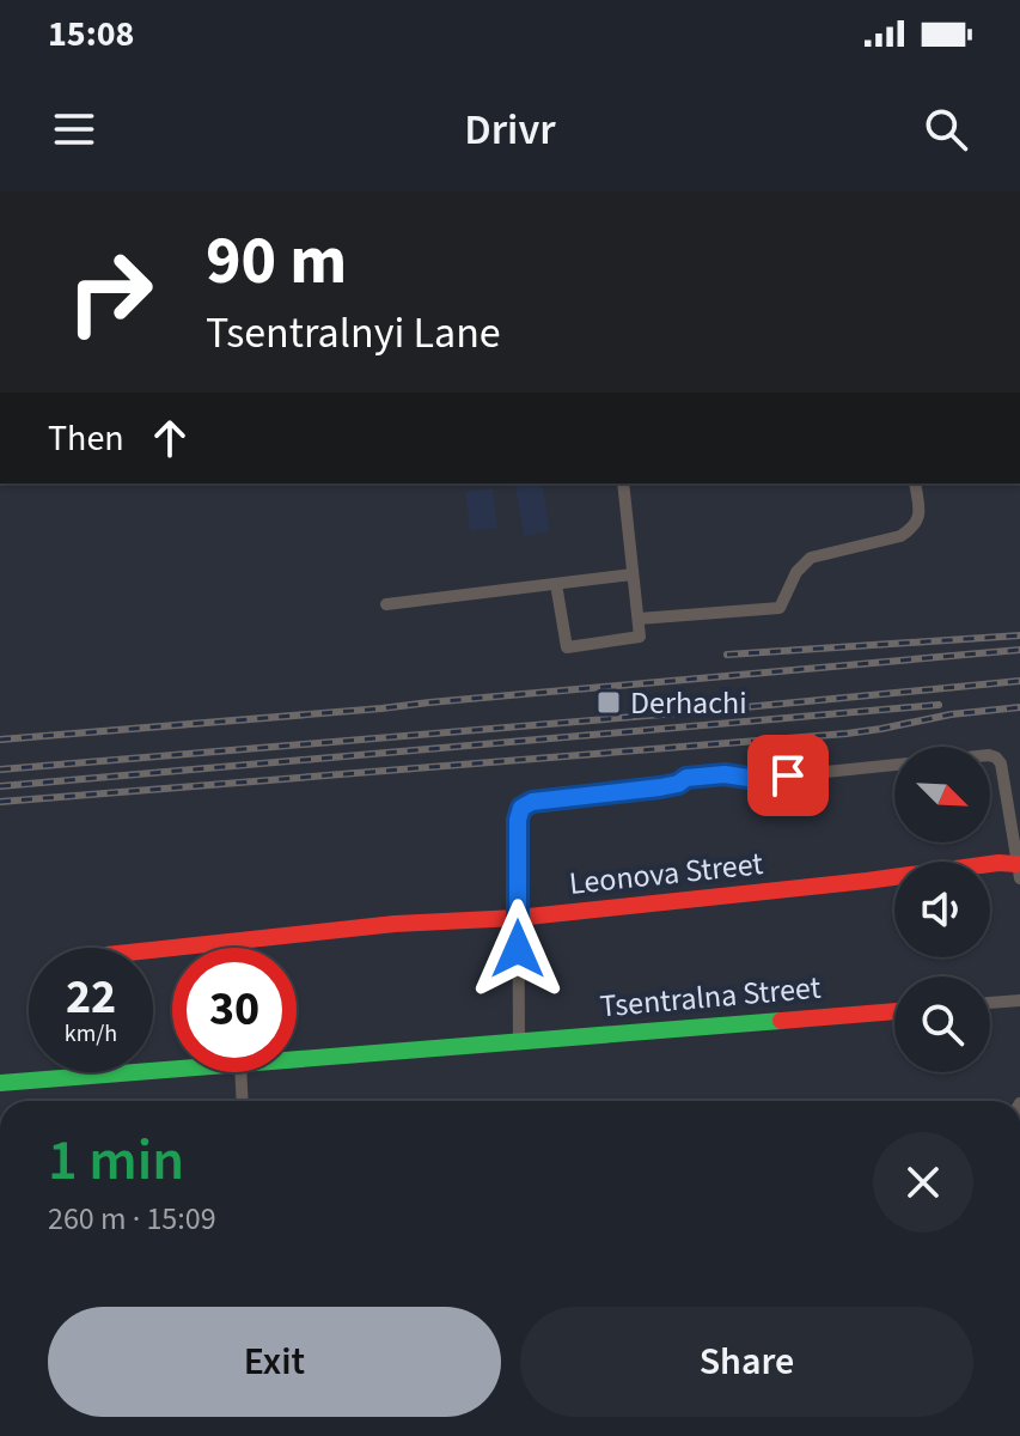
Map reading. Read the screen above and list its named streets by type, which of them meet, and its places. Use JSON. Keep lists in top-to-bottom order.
{
  "streets": {
    "street": ["Leonova Street", "Tsentralna Street"]
  },
  "places": {
    "transit": ["Derhachi"]
  },
  "north": "bottom right",
  "page": {
    "status": "15:08",
    "header": "Drivr",
    "turn": ["90 m", "Tsentralnyi Lane"],
    "then": "Then",
    "speed": "22 km/h",
    "limit": "30",
    "heading": ["1 min", "260 m · 15:09"],
    "buttons": ["Exit", "Share"]
  }
}
